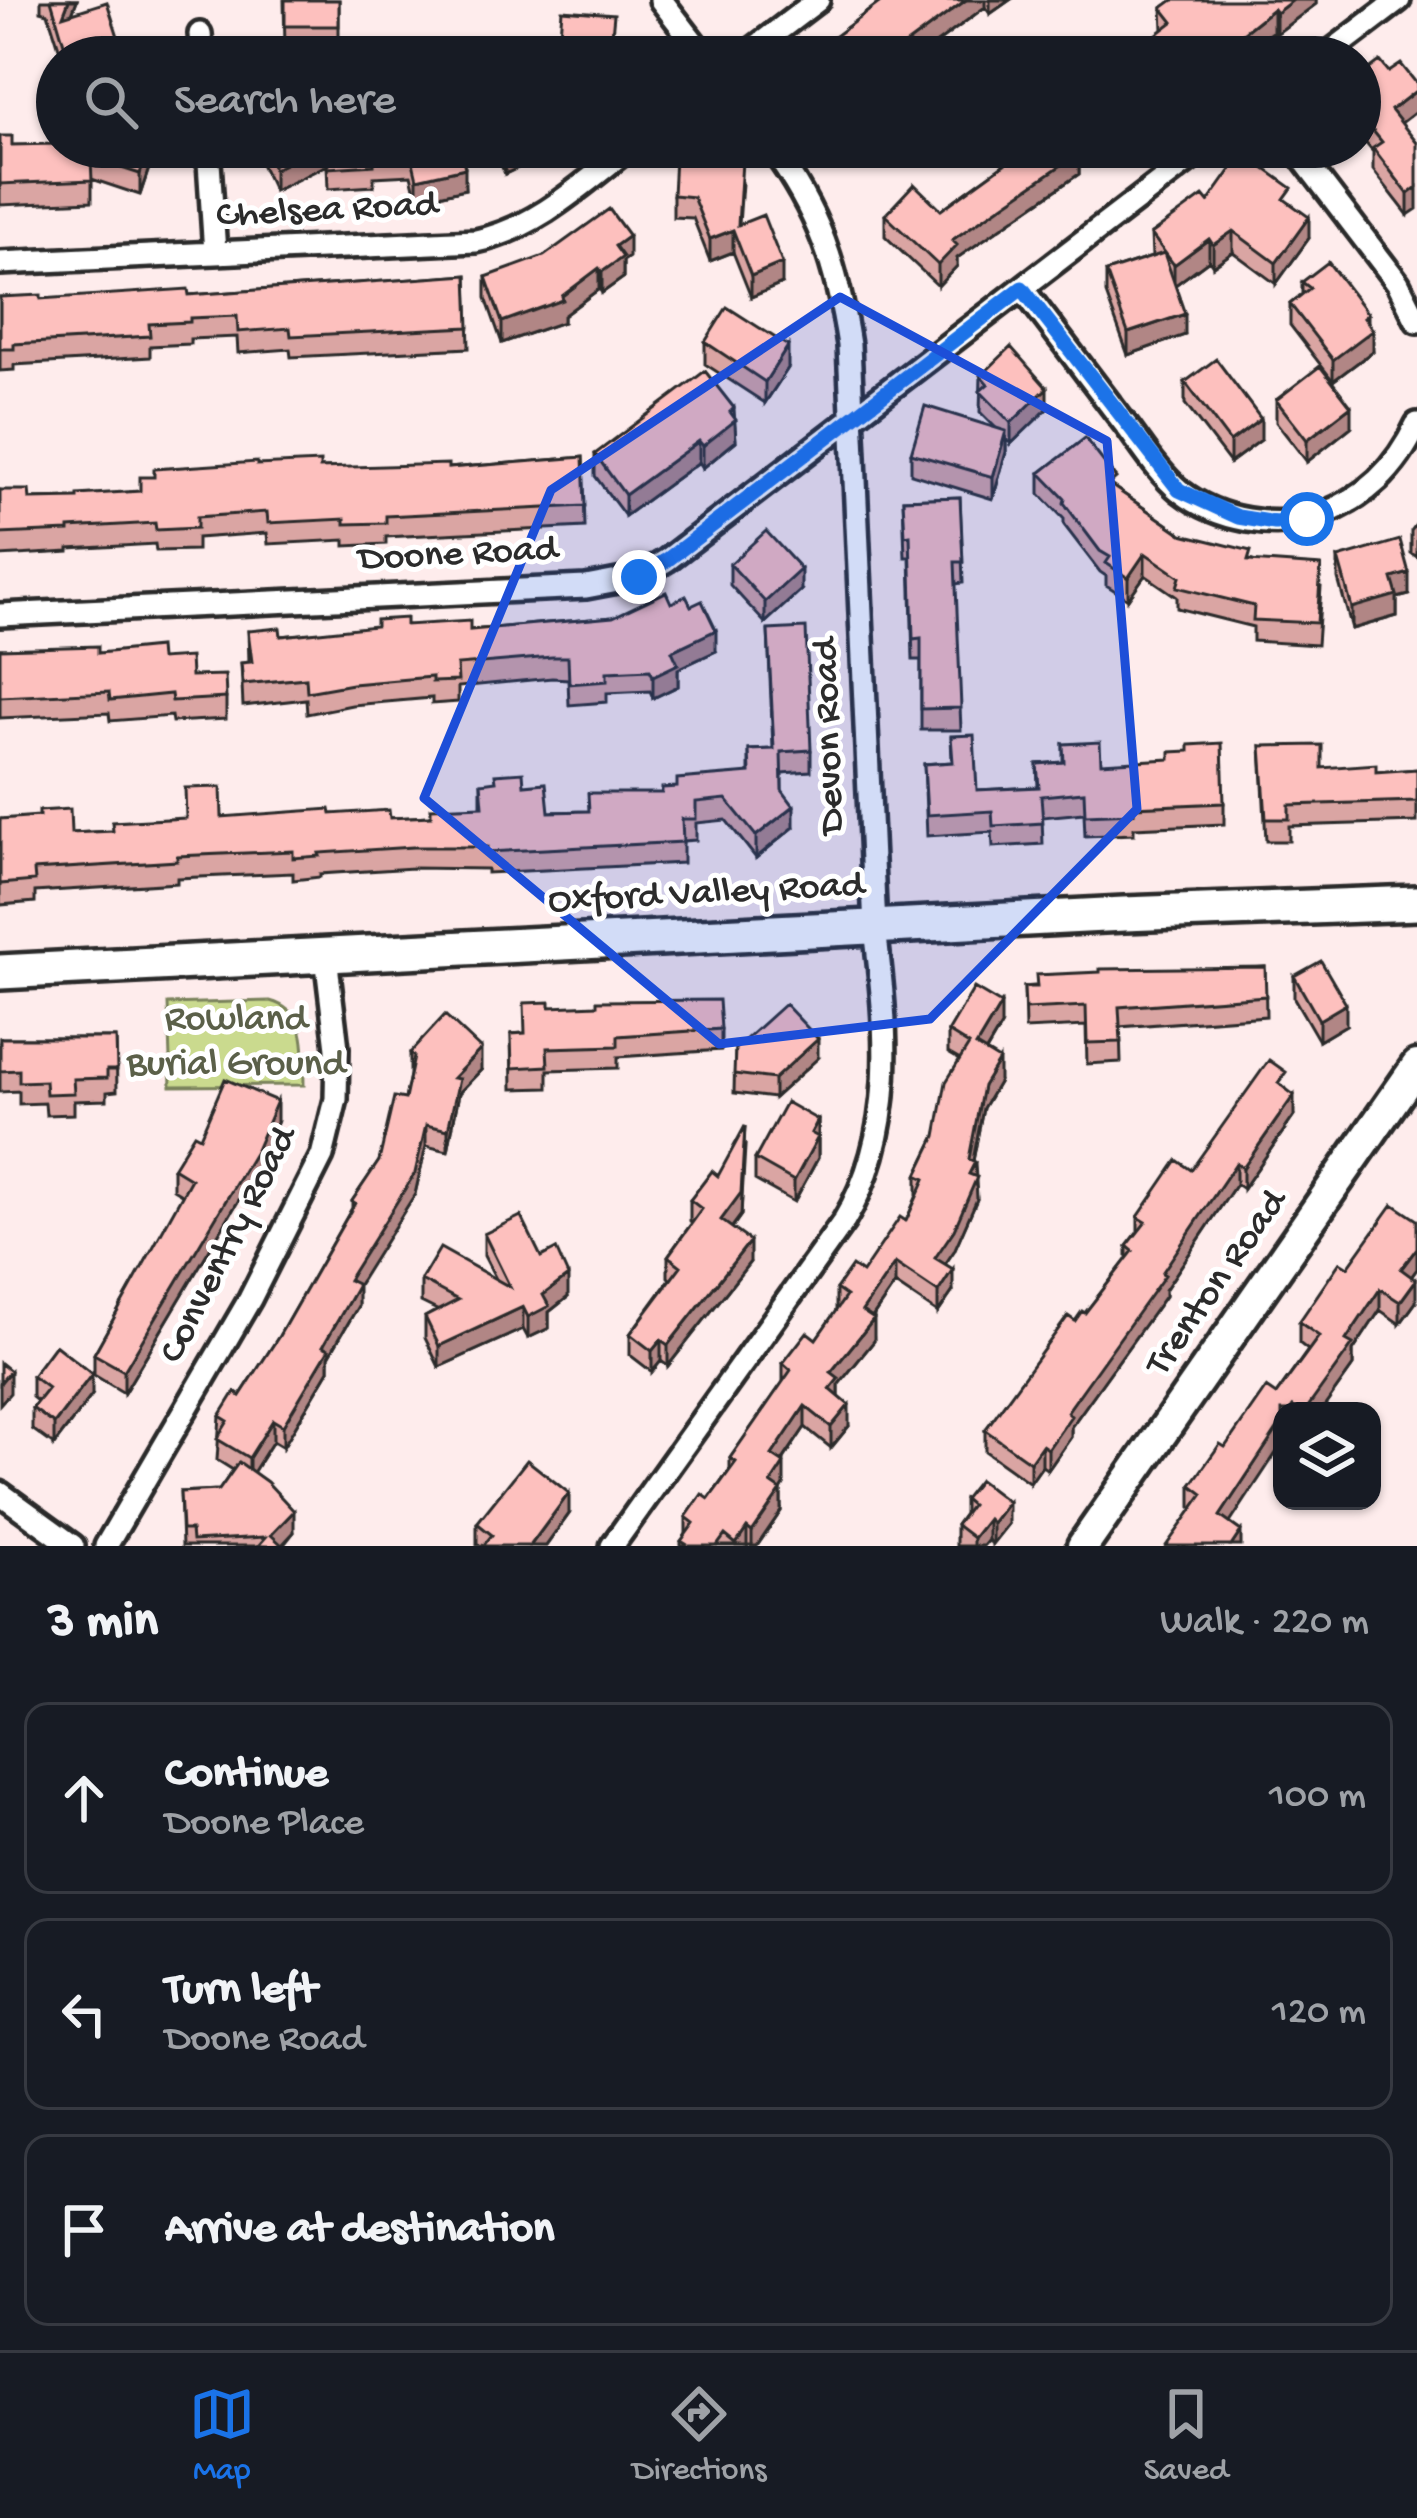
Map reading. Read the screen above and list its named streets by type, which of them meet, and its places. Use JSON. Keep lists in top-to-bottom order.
{
  "streets": {
    "main road": ["Oxford Valley Road", "Trenton Road"],
    "street": [
      "Chelsea Road",
      "Doone Road",
      "Devon Road",
      "Conventry Road"
    ]
  },
  "crossings": [
    ["Doone Road", "Devon Road"],
    ["Devon Road", "Oxford Valley Road"],
    ["Oxford Valley Road", "Conventry Road"]
  ],
  "parks": ["Rowland Burial Ground"],
  "page": {
    "search": "Search here",
    "heading": ["3 min", "Walk · 220 m"],
    "list": [
      ["Continue", "Doone Place", "100 m"],
      ["Turn left", "Doone Road", "120 m"],
      "Arrive at destination"
    ],
    "nav": ["Map", "Directions", "Saved"]
  }
}
